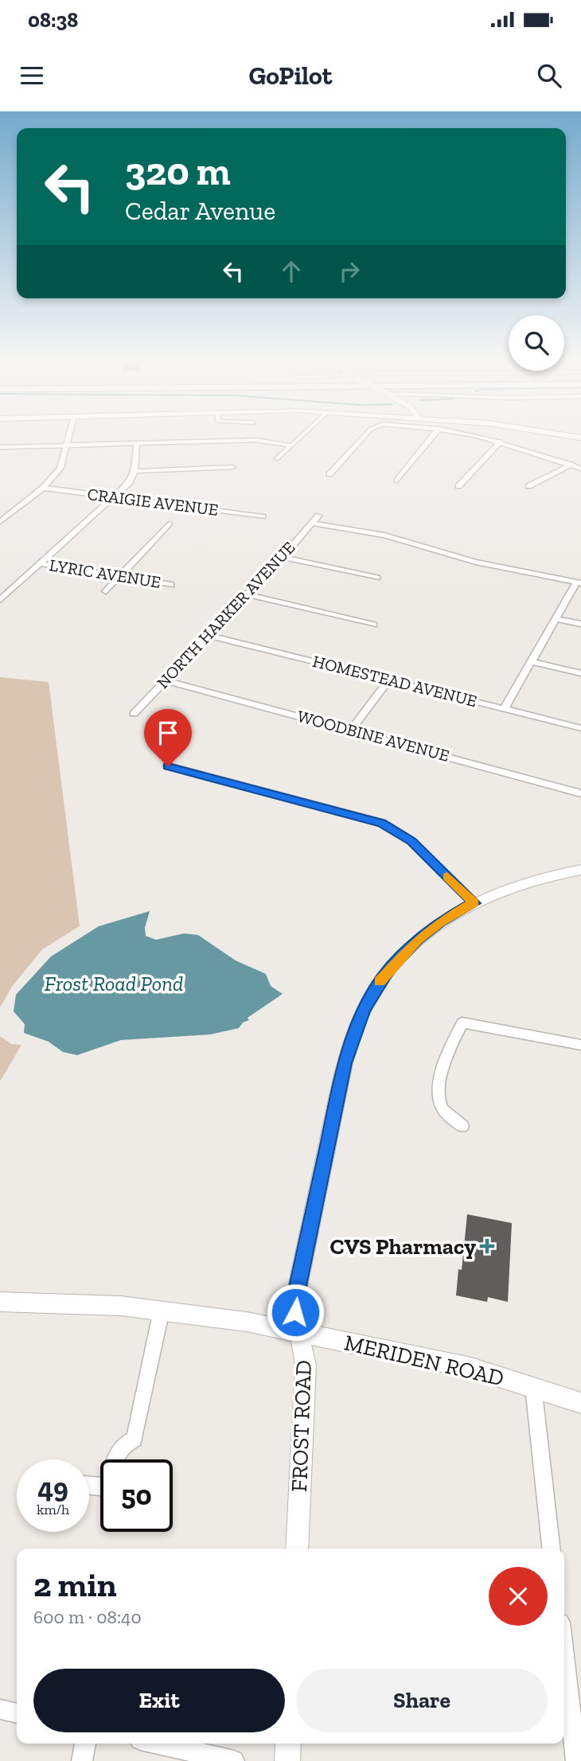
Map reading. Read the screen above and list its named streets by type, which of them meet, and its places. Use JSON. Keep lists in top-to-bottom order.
{
  "streets": {
    "main road": ["MERIDEN ROAD", "FROST ROAD"],
    "street": [
      "CRAIGIE AVENUE",
      "LYRIC AVENUE",
      "NORTH HARKER AVENUE",
      "HOMESTEAD AVENUE",
      "WOODBINE AVENUE"
    ]
  },
  "crossings": [
    ["NORTH HARKER AVENUE", "HOMESTEAD AVENUE"],
    ["NORTH HARKER AVENUE", "WOODBINE AVENUE"],
    ["MERIDEN ROAD", "FROST ROAD"]
  ],
  "water": ["Frost Road Pond"],
  "places": {
    "health": ["CVS Pharmacy"]
  },
  "page": {
    "status": "08:38",
    "header": "GoPilot",
    "turn": ["320 m", "Cedar Avenue"],
    "speed": "49 km/h",
    "limit": "50",
    "heading": ["2 min", "600 m · 08:40"],
    "buttons": ["Exit", "Share"]
  }
}
